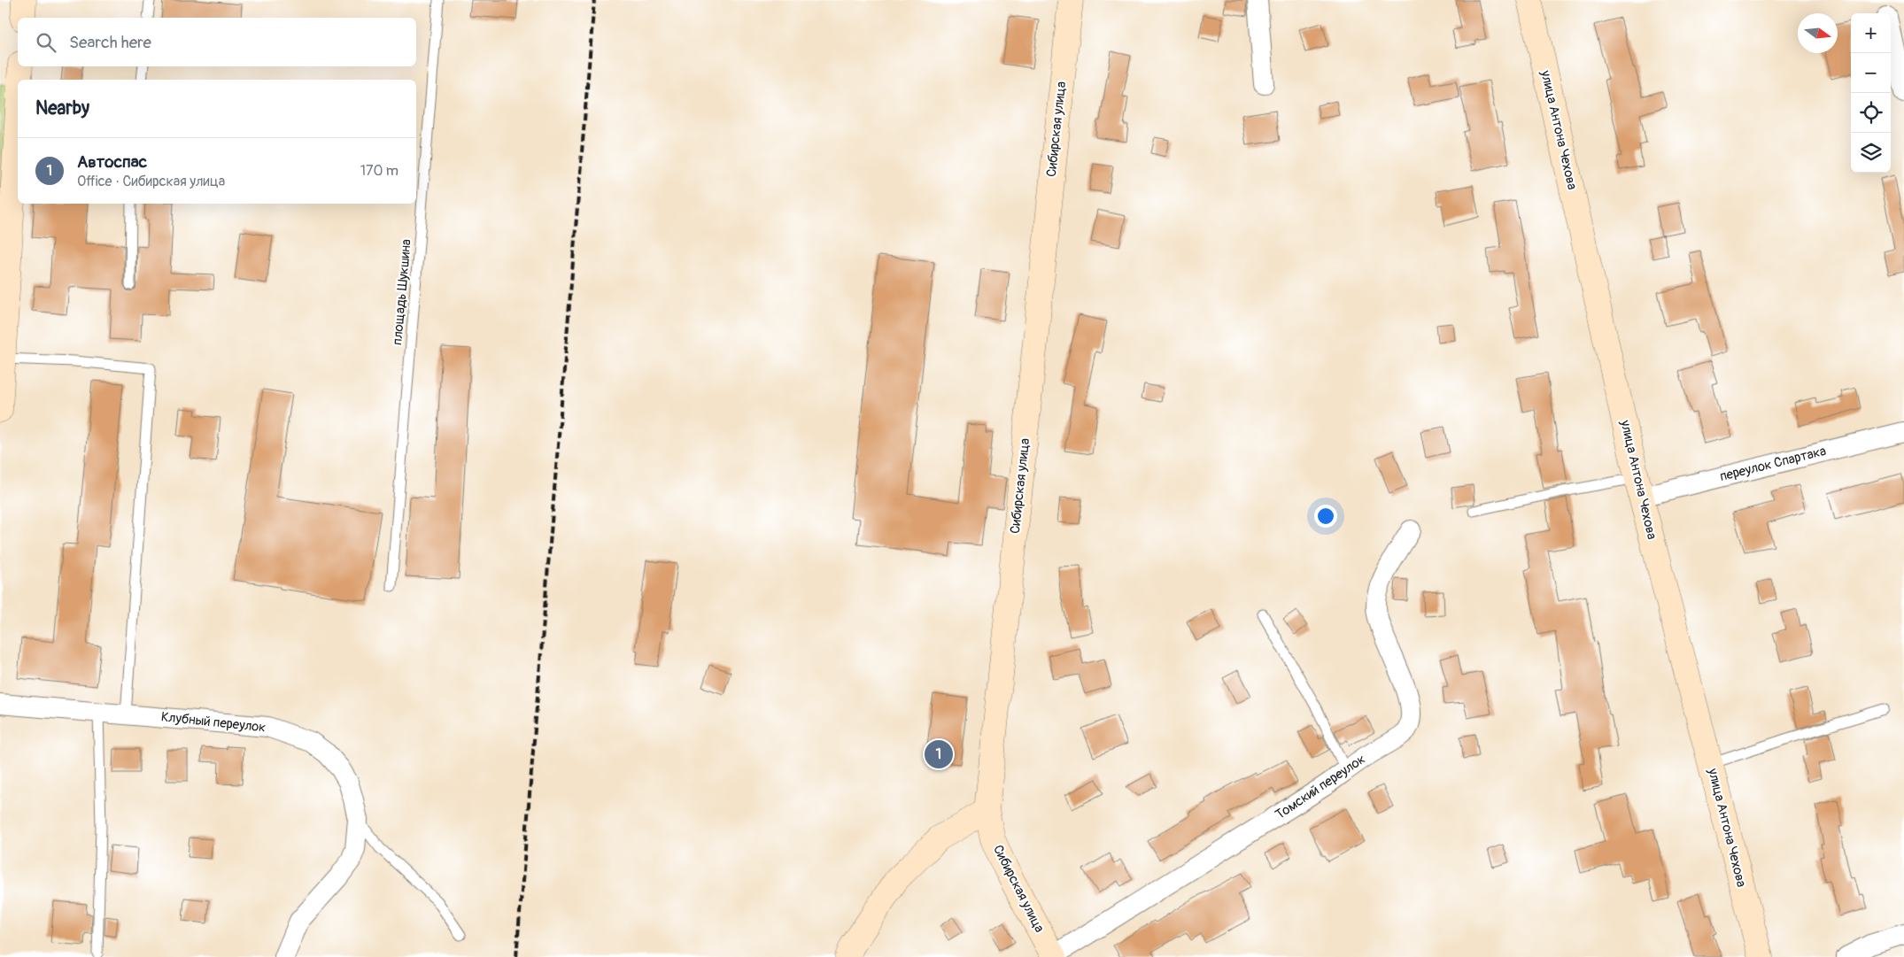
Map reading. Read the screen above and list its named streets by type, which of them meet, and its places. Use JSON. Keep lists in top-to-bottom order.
{
  "streets": {
    "street": [
      "Сибирская улица",
      "улица Антона Чехова",
      "переулок Спартака",
      "Клубный переулок",
      "Томский переулок"
    ],
    "lane": ["площадь Шукшина"]
  },
  "crossings": [
    ["Сибирская улица", "Томский переулок"],
    ["улица Антона Чехова", "переулок Спартака"]
  ],
  "north": "right",
  "page": {
    "map_buttons": ["+", "−"],
    "search": "Search here",
    "heading": "Nearby",
    "list": [
      {
        "mark": "1",
        "name": "Автоспас",
        "note": "Office · Сибирская улица",
        "value": "170 m"
      }
    ],
    "pins": "1"
  }
}
